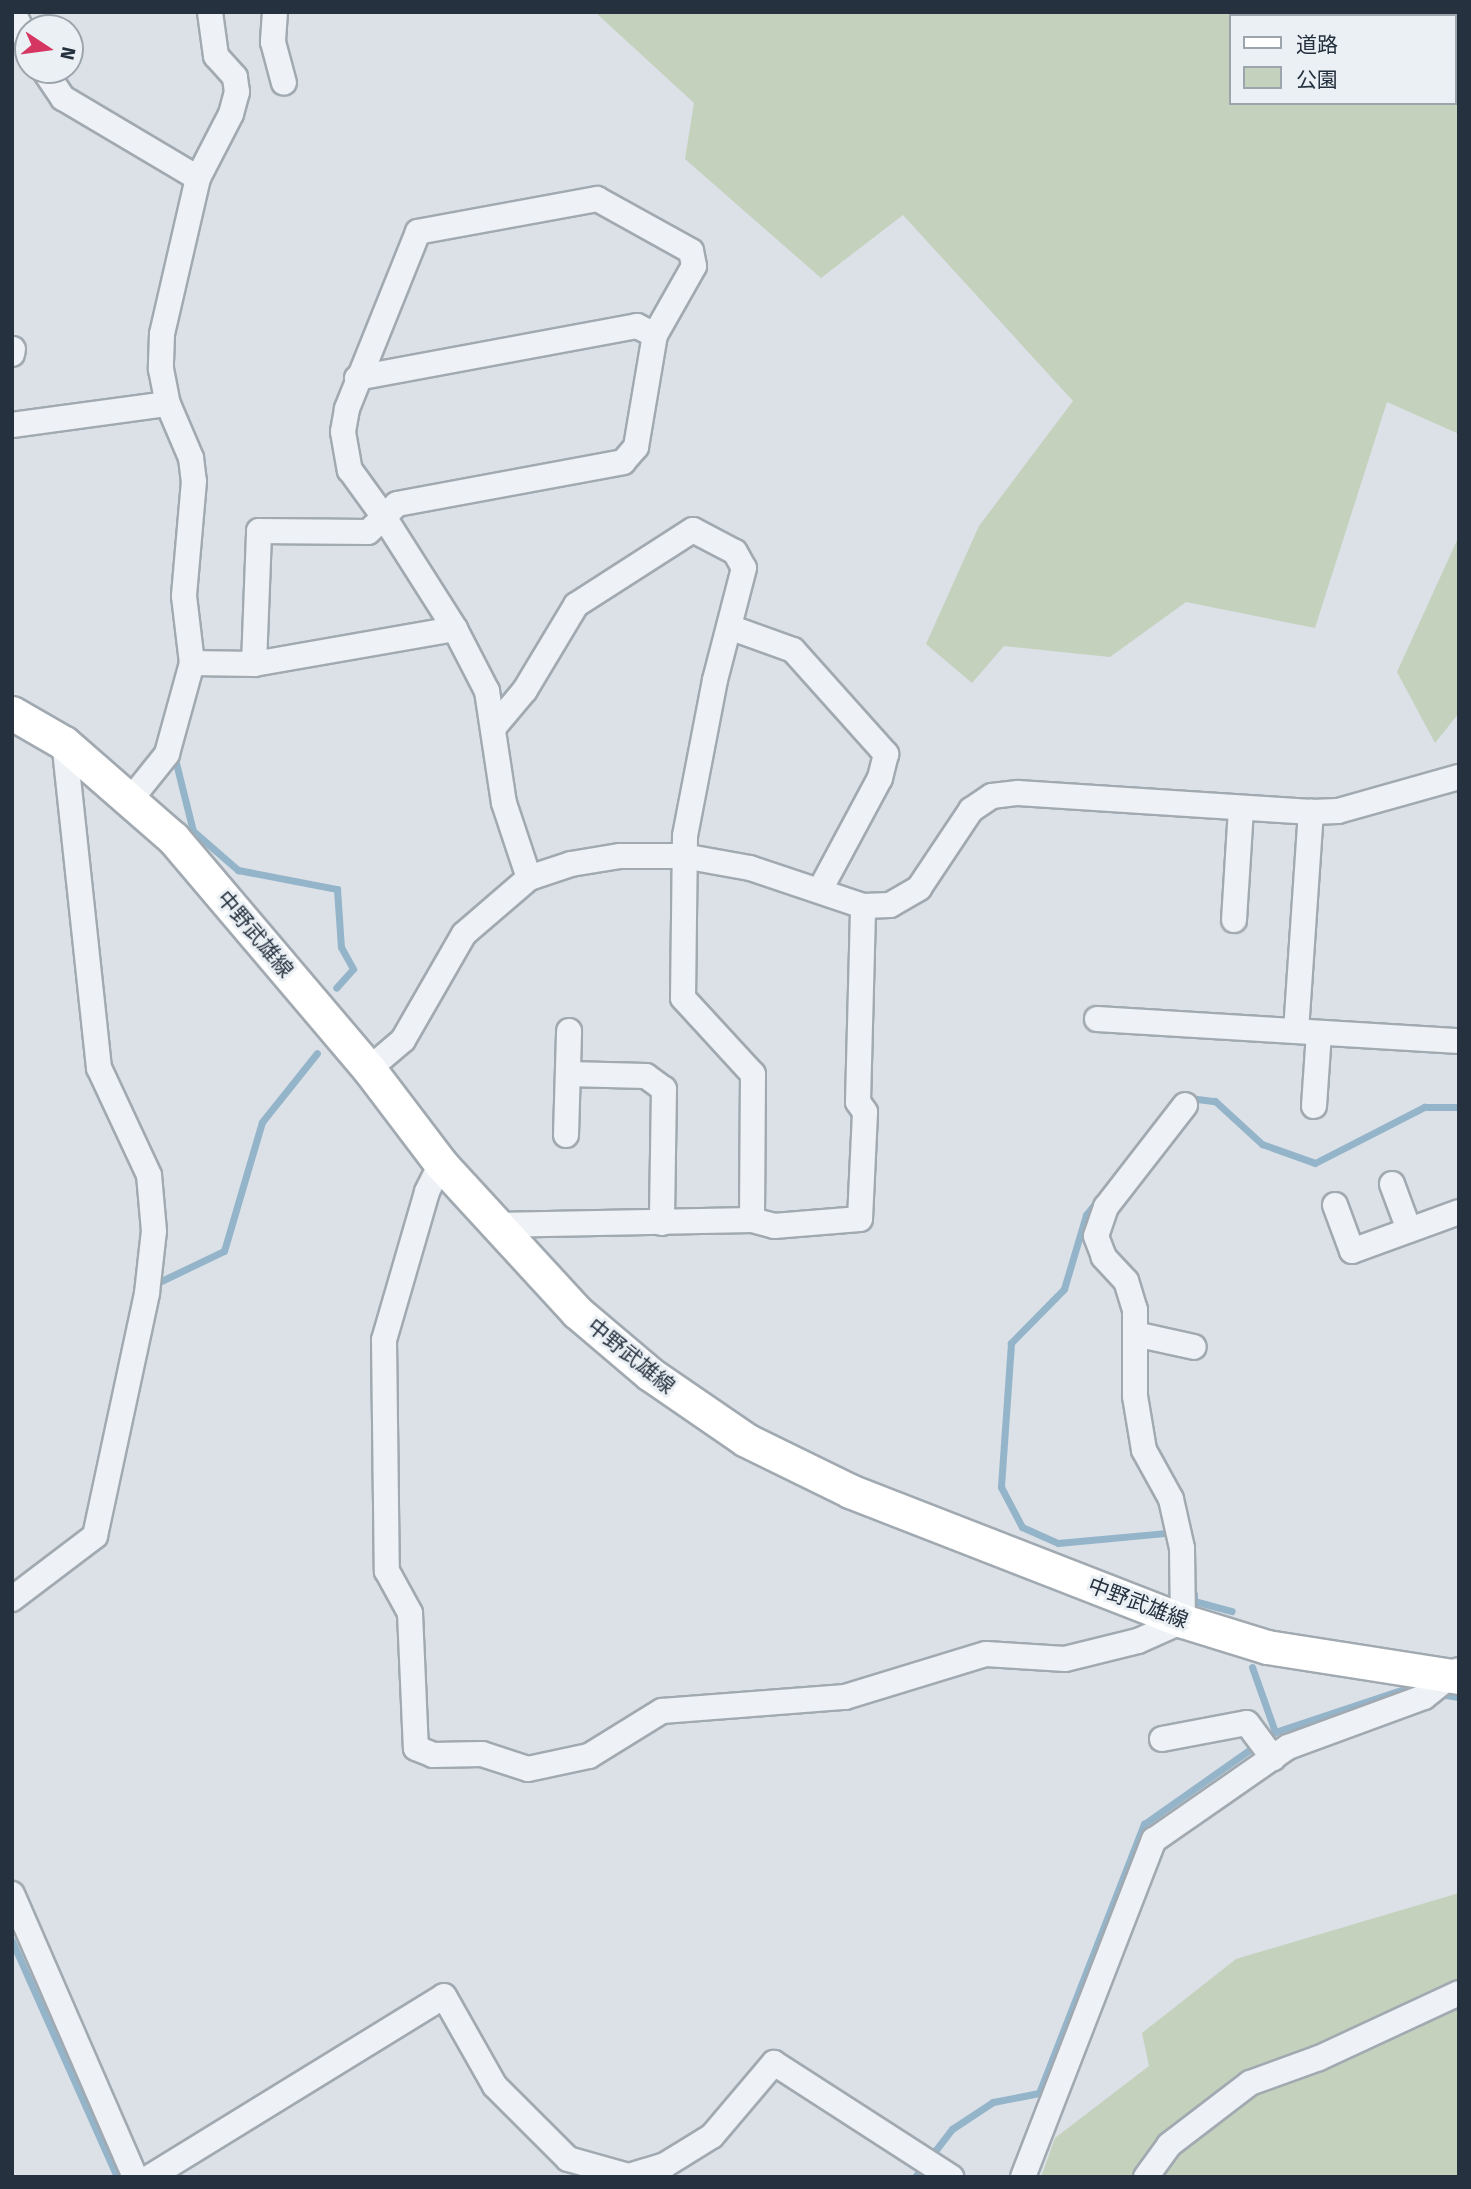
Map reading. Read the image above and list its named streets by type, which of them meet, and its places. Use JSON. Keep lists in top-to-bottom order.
{
  "streets": {
    "main road": ["中野武雄線"]
  },
  "legend": ["道路", "公園"],
  "north": "right"
}
